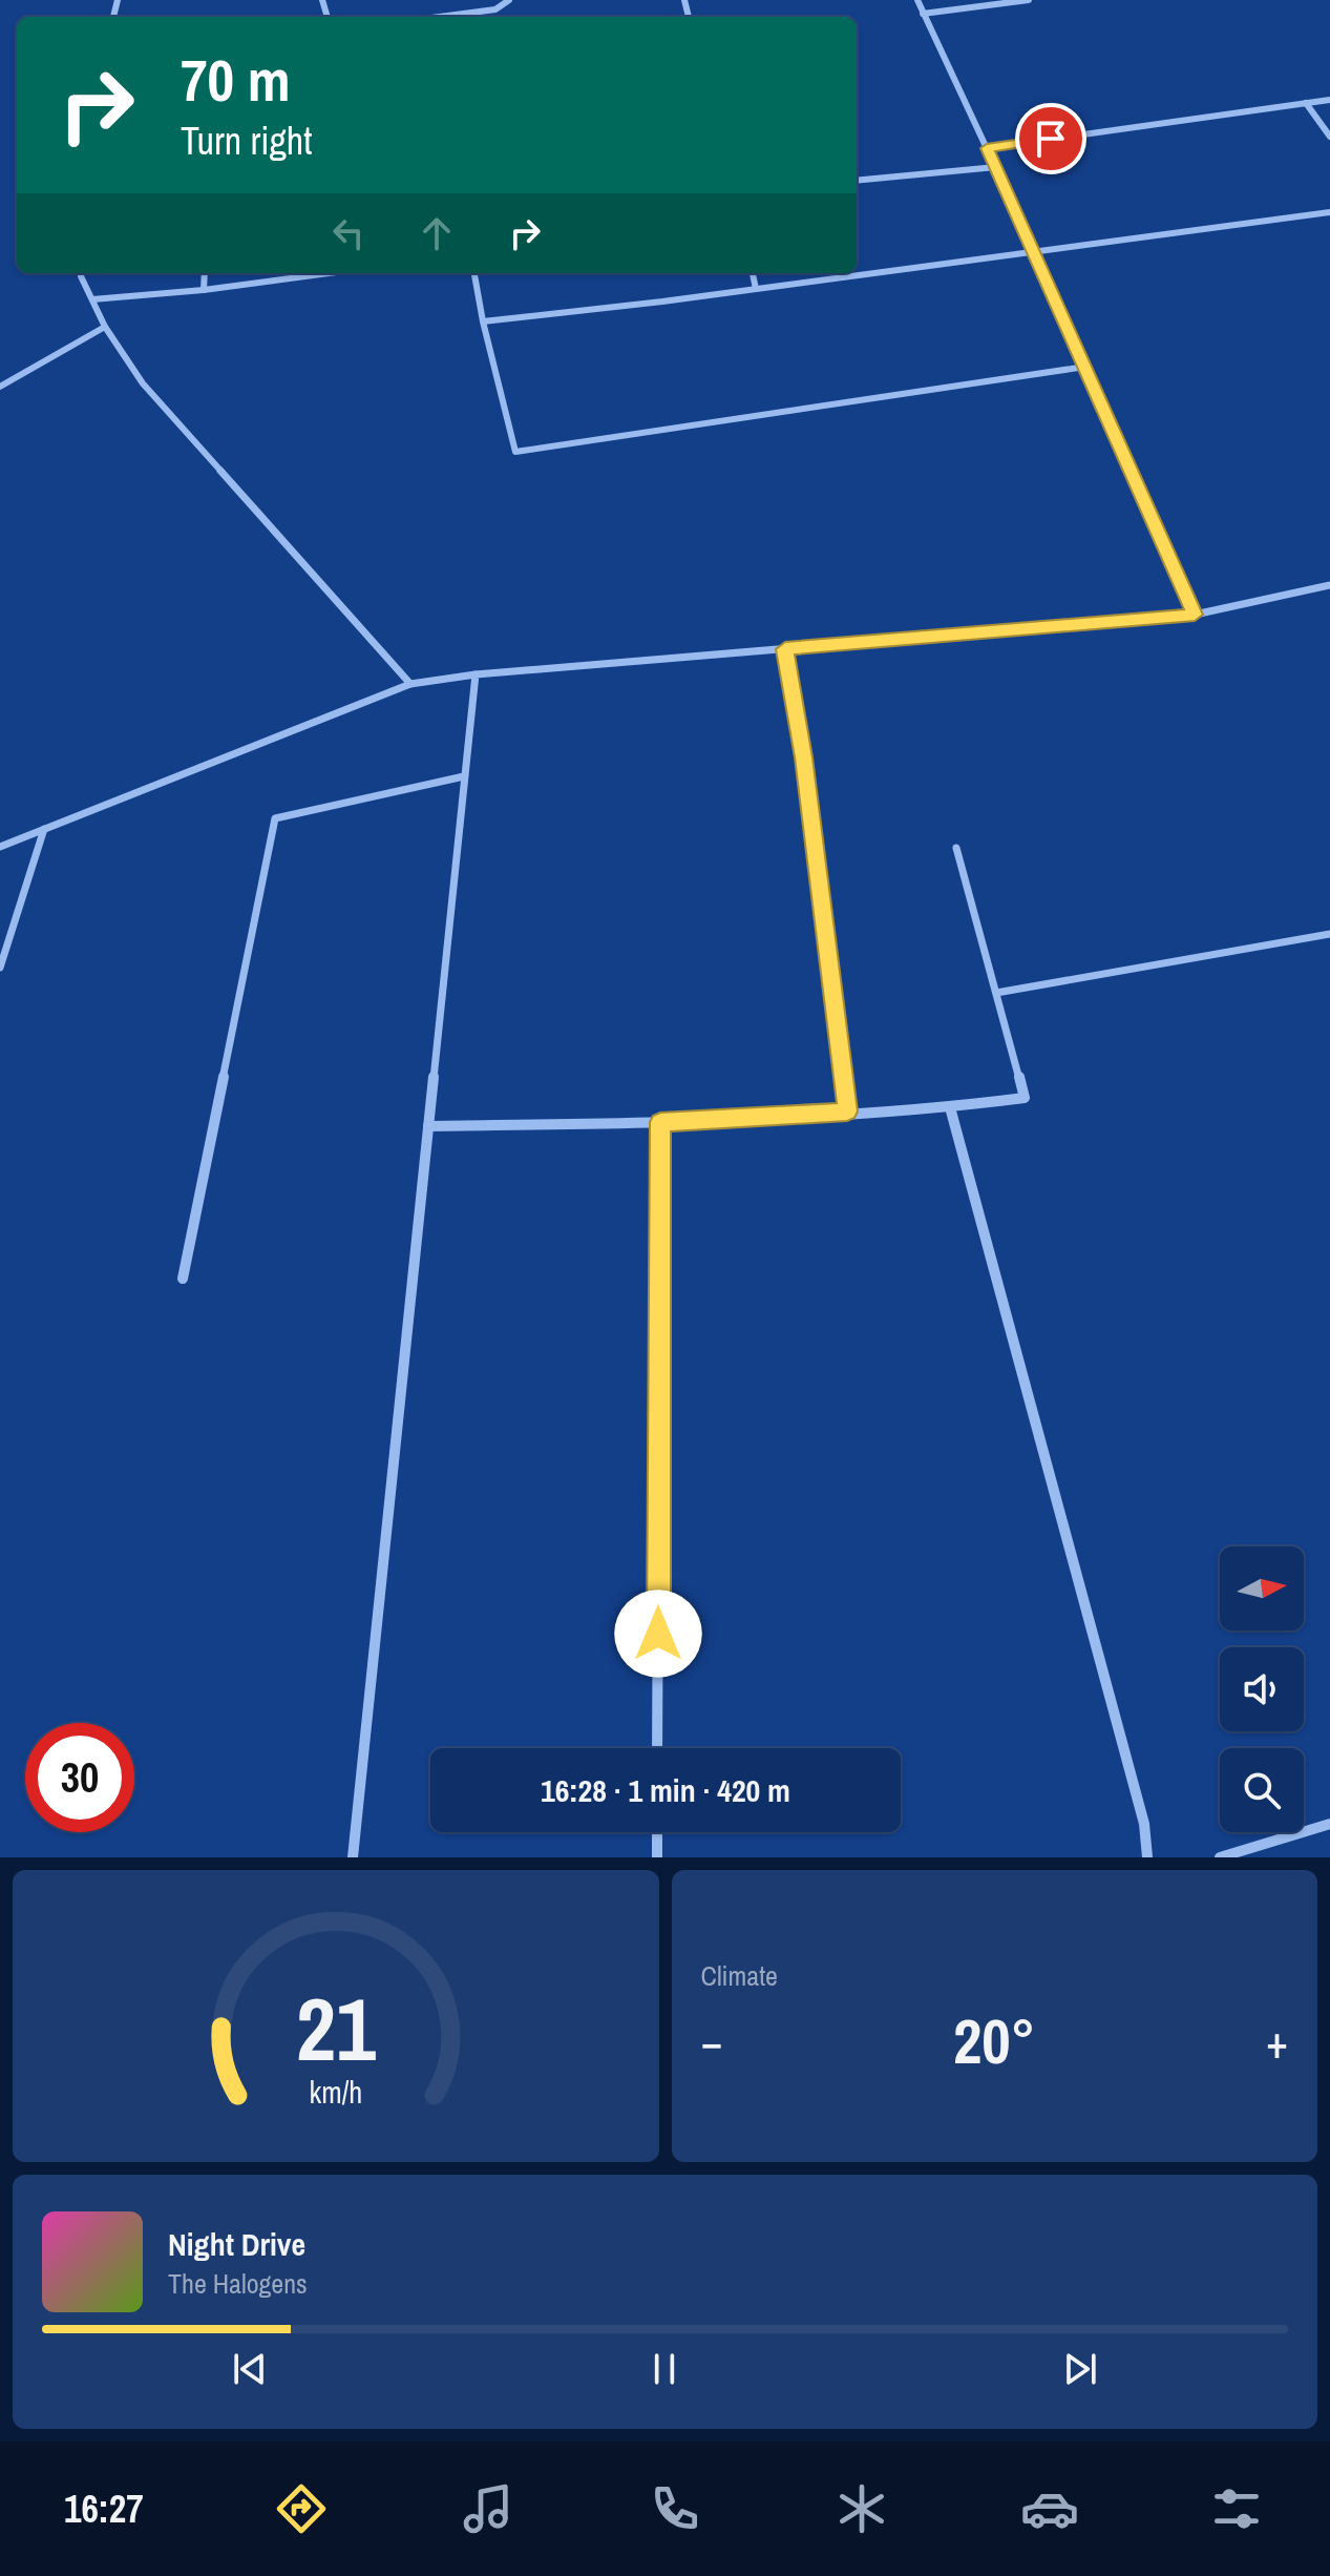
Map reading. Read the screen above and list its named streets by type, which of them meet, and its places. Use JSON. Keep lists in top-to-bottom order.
{
  "north": "right",
  "page": {
    "turn": ["70 m", "Turn right"],
    "limit": "30",
    "trip": "16:28 · 1 min · 420 m",
    "tile": "Climate",
    "heat": ["−", "20°", "+"],
    "song": ["Night Drive", "The Halogens"],
    "tabs": "16:27",
    "gauge": ["21", "km/h"]
  }
}
